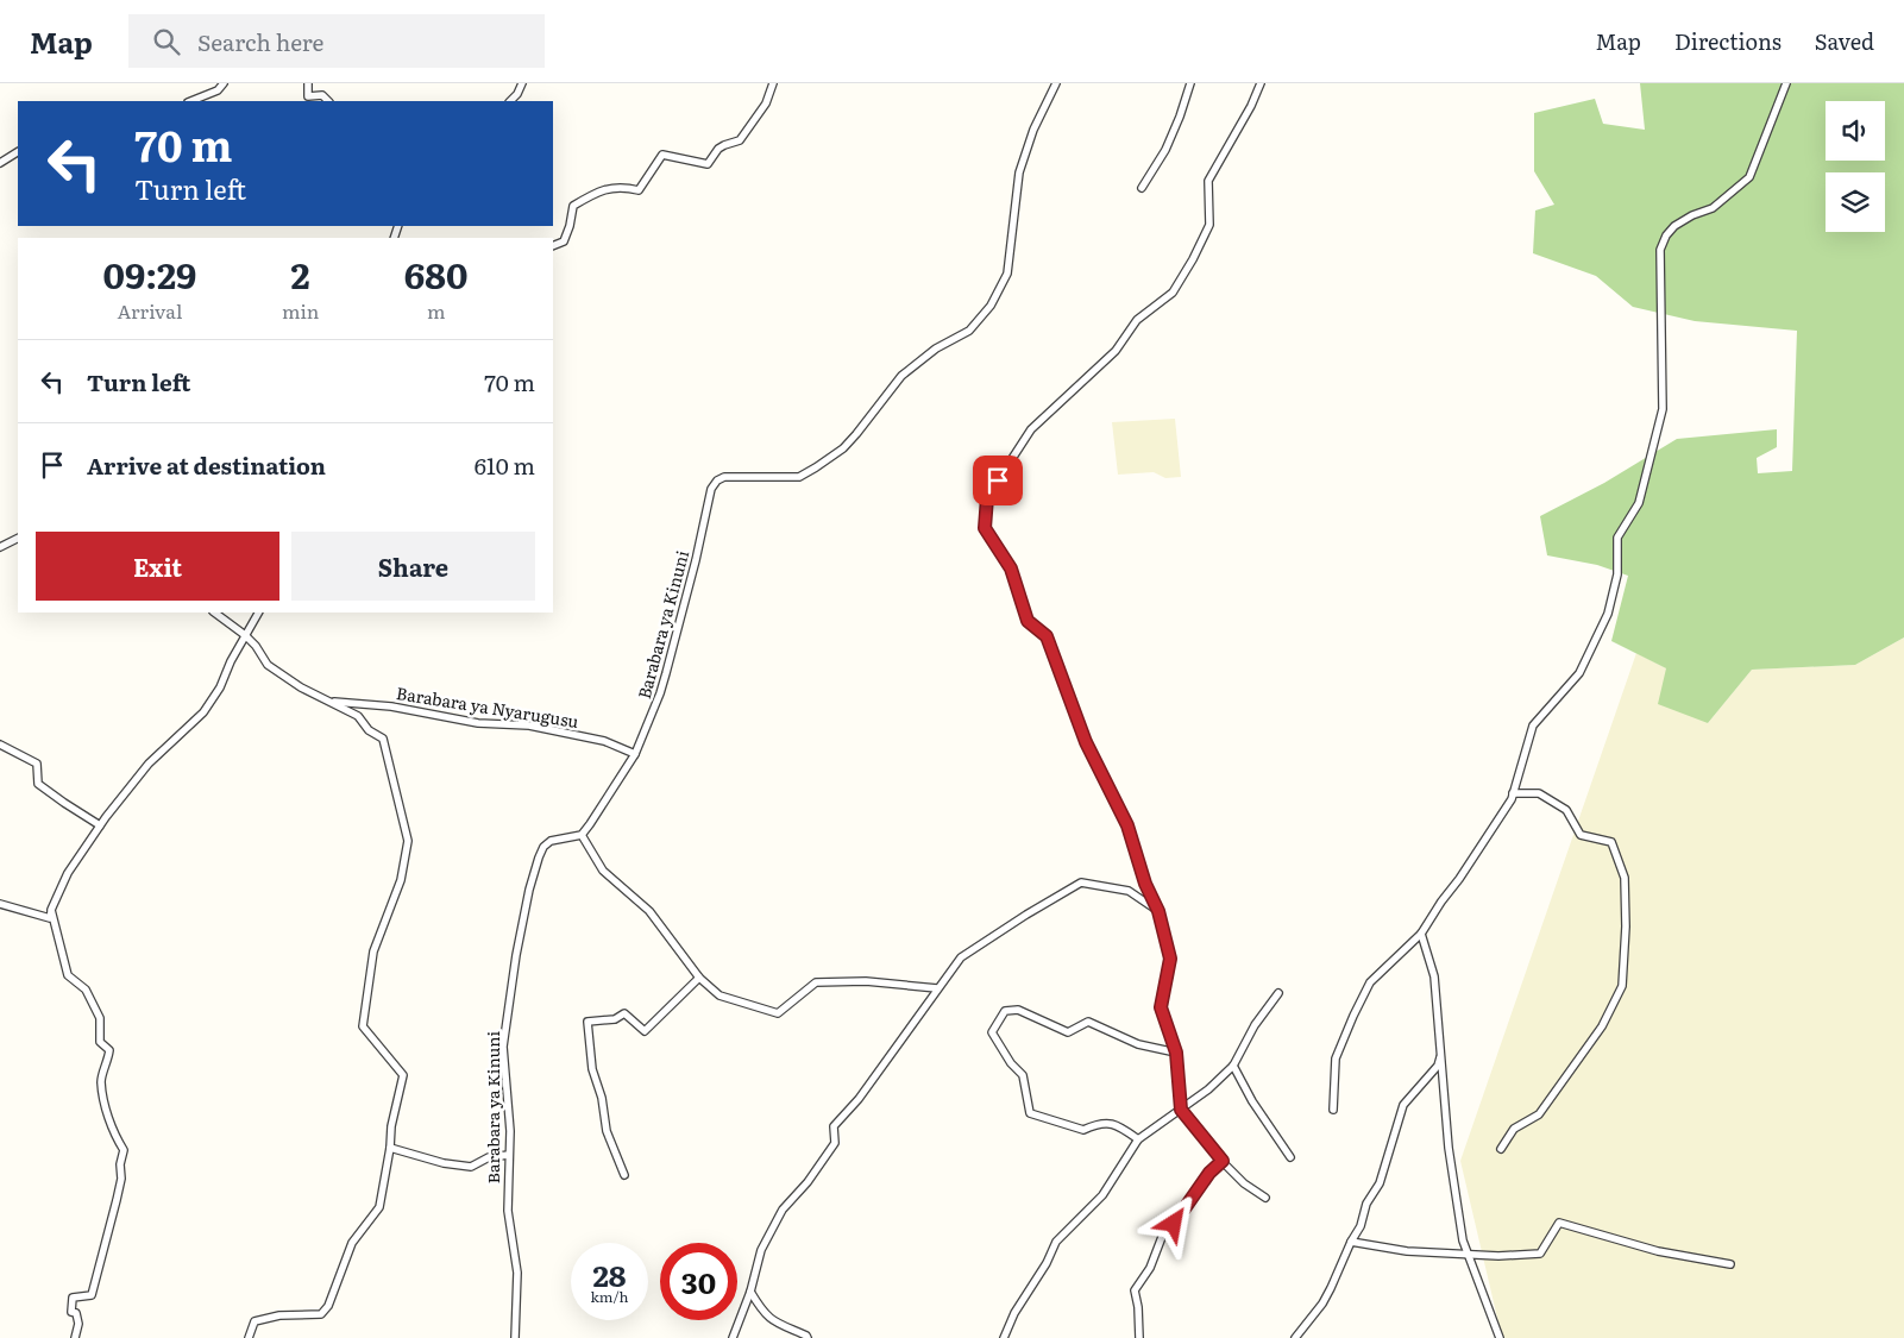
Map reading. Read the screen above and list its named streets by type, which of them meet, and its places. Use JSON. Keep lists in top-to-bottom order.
{
  "streets": {
    "street": ["Barabara ya Kinuni", "Barabara ya Nyarugusu"]
  },
  "crossings": [
    ["Barabara ya Kinuni", "Barabara ya Nyarugusu"]
  ],
  "page": {
    "header": "Map",
    "search": "Search here",
    "nav": ["Map", "Directions", "Saved"],
    "turn": ["70 m", "Turn left"],
    "eta": [
      "09:29",
      "Arrival",
      "2",
      "min",
      "680",
      "m"
    ],
    "list": [
      {
        "name": "Turn left",
        "value": "70 m"
      },
      {
        "name": "Arrive at destination",
        "value": "610 m"
      }
    ],
    "buttons": ["Exit", "Share"],
    "speed": "28 km/h",
    "limit": "30"
  }
}
